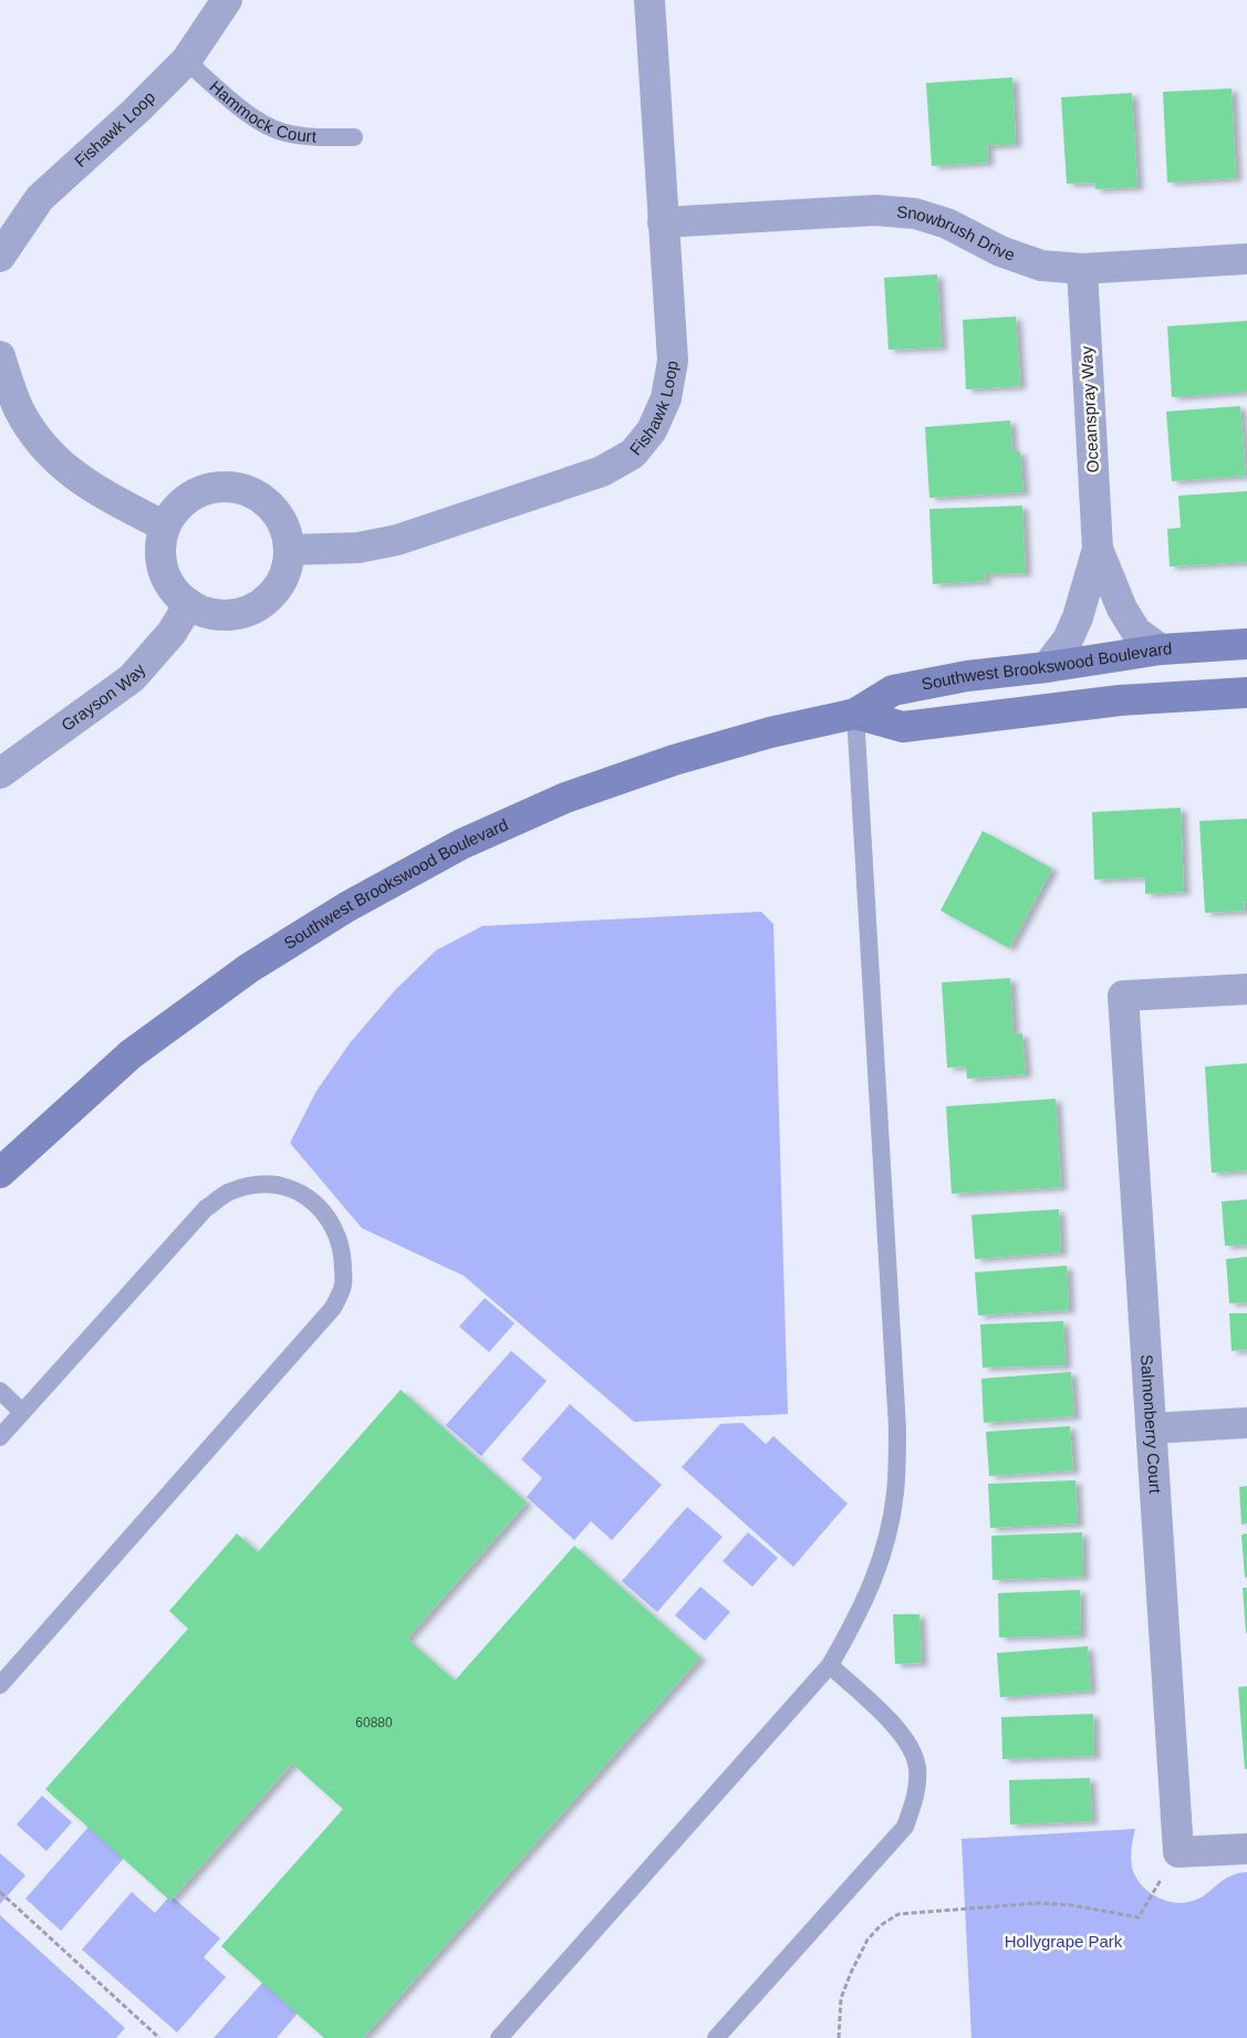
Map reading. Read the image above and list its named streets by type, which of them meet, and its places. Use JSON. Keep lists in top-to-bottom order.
{
  "streets": {
    "main road": ["Southwest Brookswood Boulevard"],
    "street": [
      "Fishawk Loop",
      "Snowbrush Drive",
      "Oceanspray Way",
      "Grayson Way",
      "Salmonberry Court"
    ],
    "lane": ["Hammock Court"]
  },
  "crossings": [
    ["Hammock Court", "Fishawk Loop"],
    ["Fishawk Loop", "Snowbrush Drive"],
    ["Fishawk Loop", "Grayson Way"],
    ["Snowbrush Drive", "Oceanspray Way"],
    ["Oceanspray Way", "Southwest Brookswood Boulevard"]
  ],
  "parks": ["Hollygrape Park"],
  "house_numbers": ["60880"]
}
